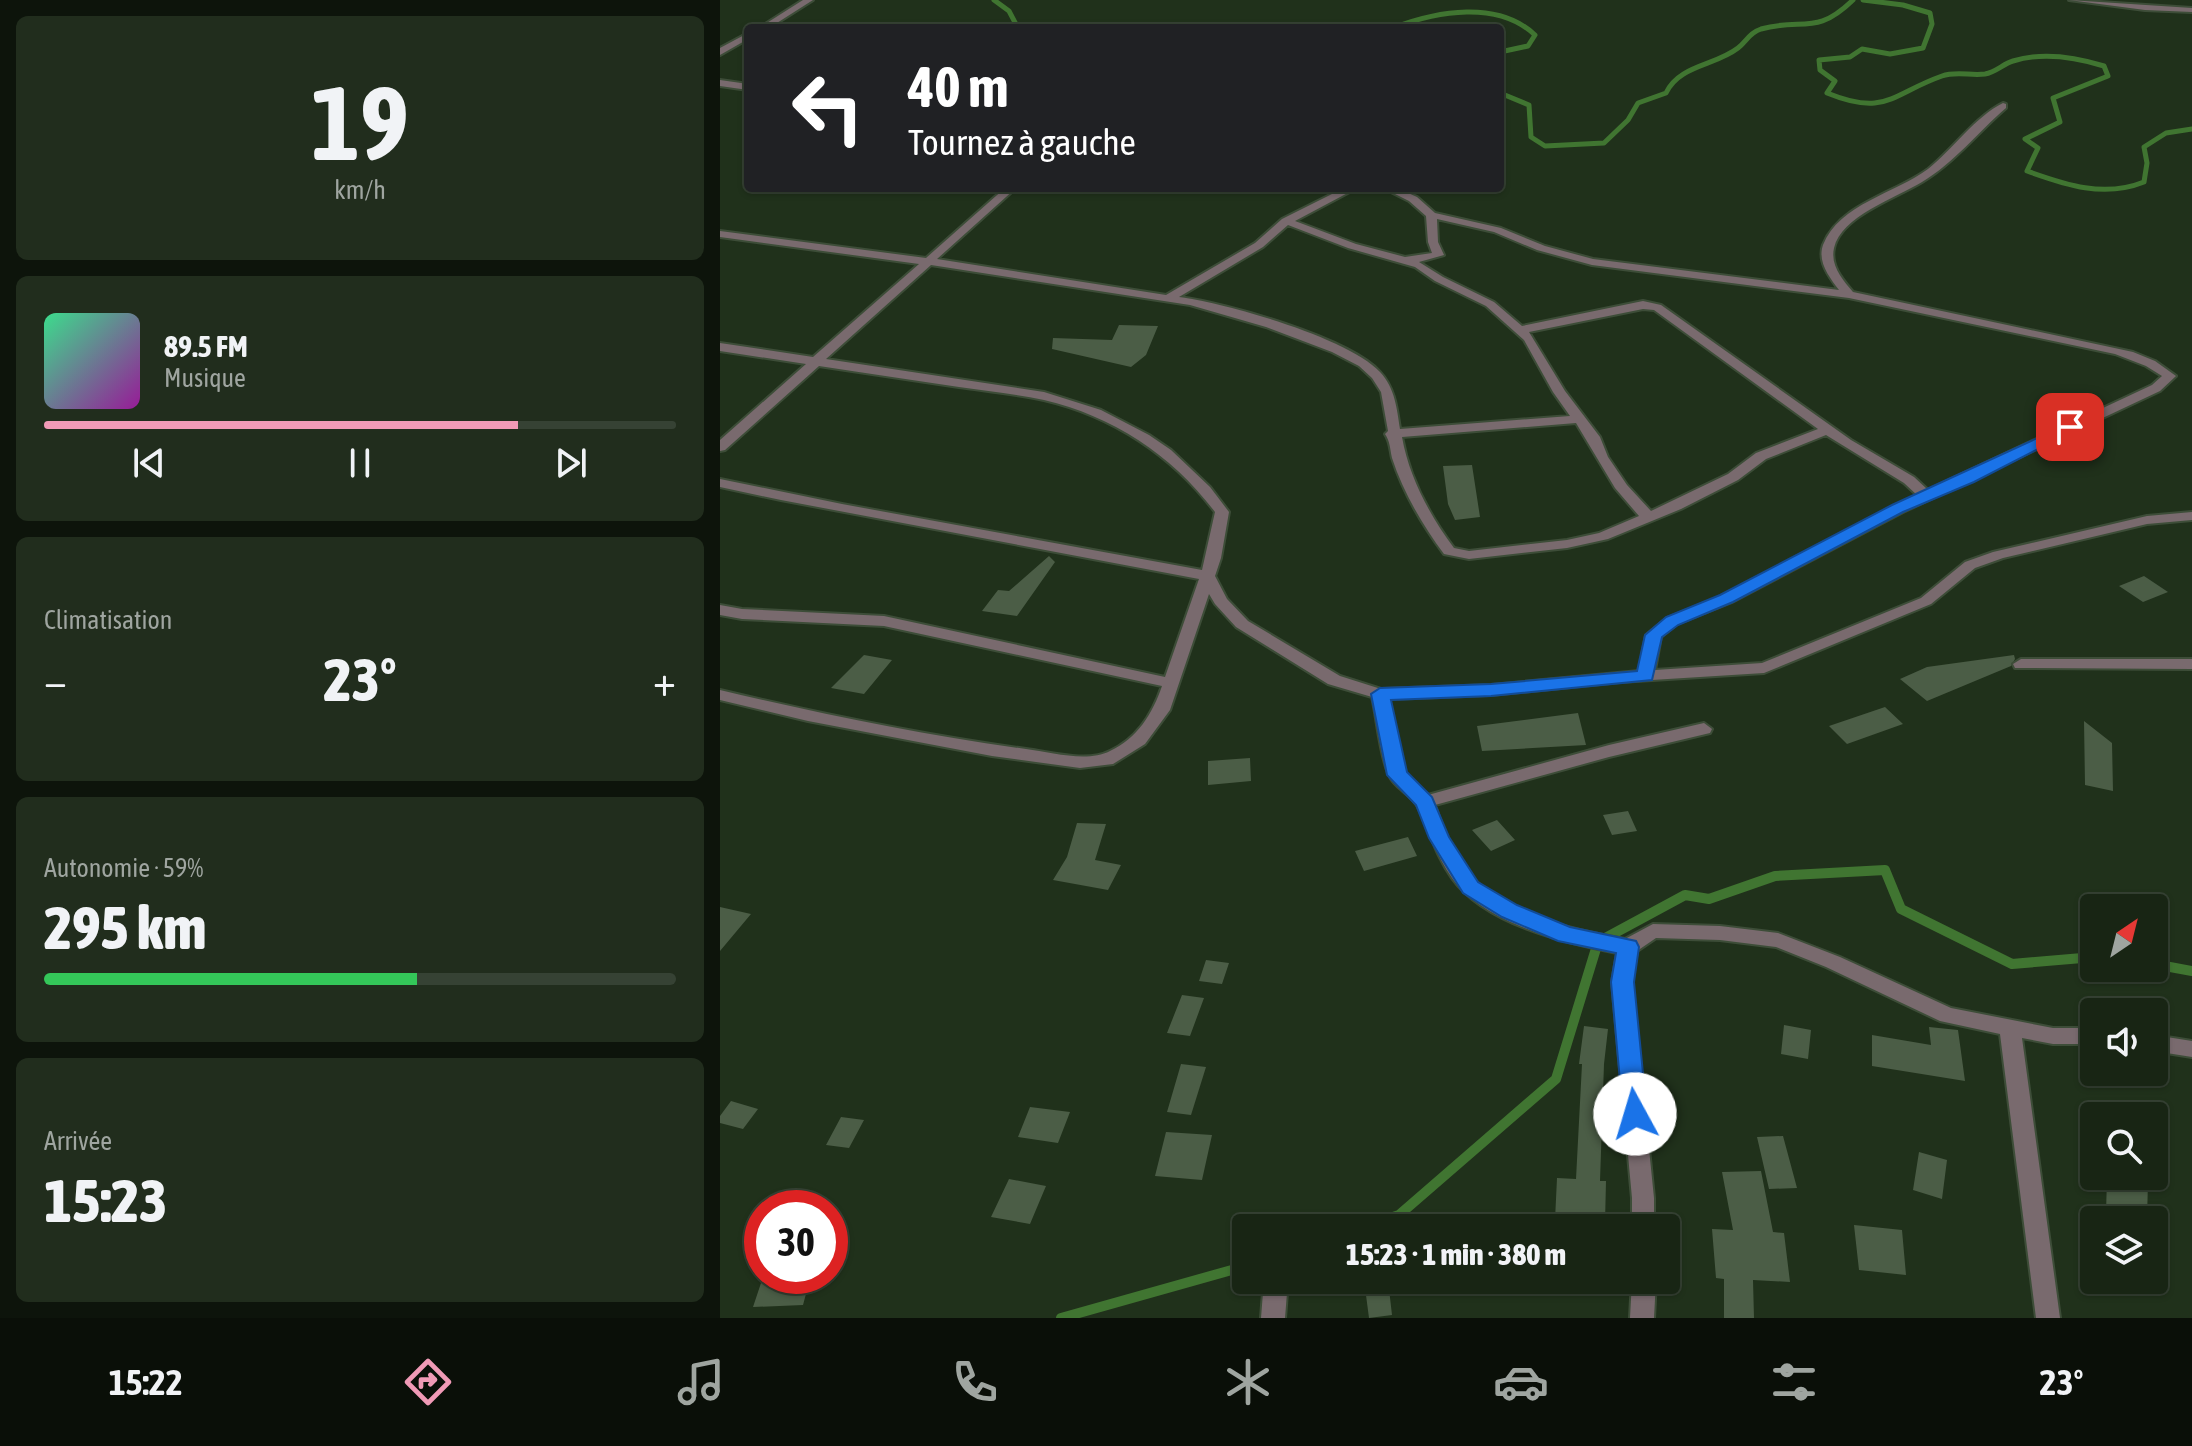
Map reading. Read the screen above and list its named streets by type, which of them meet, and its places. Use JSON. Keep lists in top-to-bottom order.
{
  "north": "top right",
  "page": {
    "tile": [
      ["19", "km/h"],
      "Climatisation",
      ["Autonomie · 59%", "295 km"],
      ["Arrivée", "15:23"]
    ],
    "turn": ["40 m", "Tournez à gauche"],
    "song": ["89.5 FM", "Musique"],
    "heat": ["−", "23°", "+"],
    "limit": "30",
    "trip": "15:23 · 1 min · 380 m",
    "tabs": ["15:22", "23°"]
  }
}
